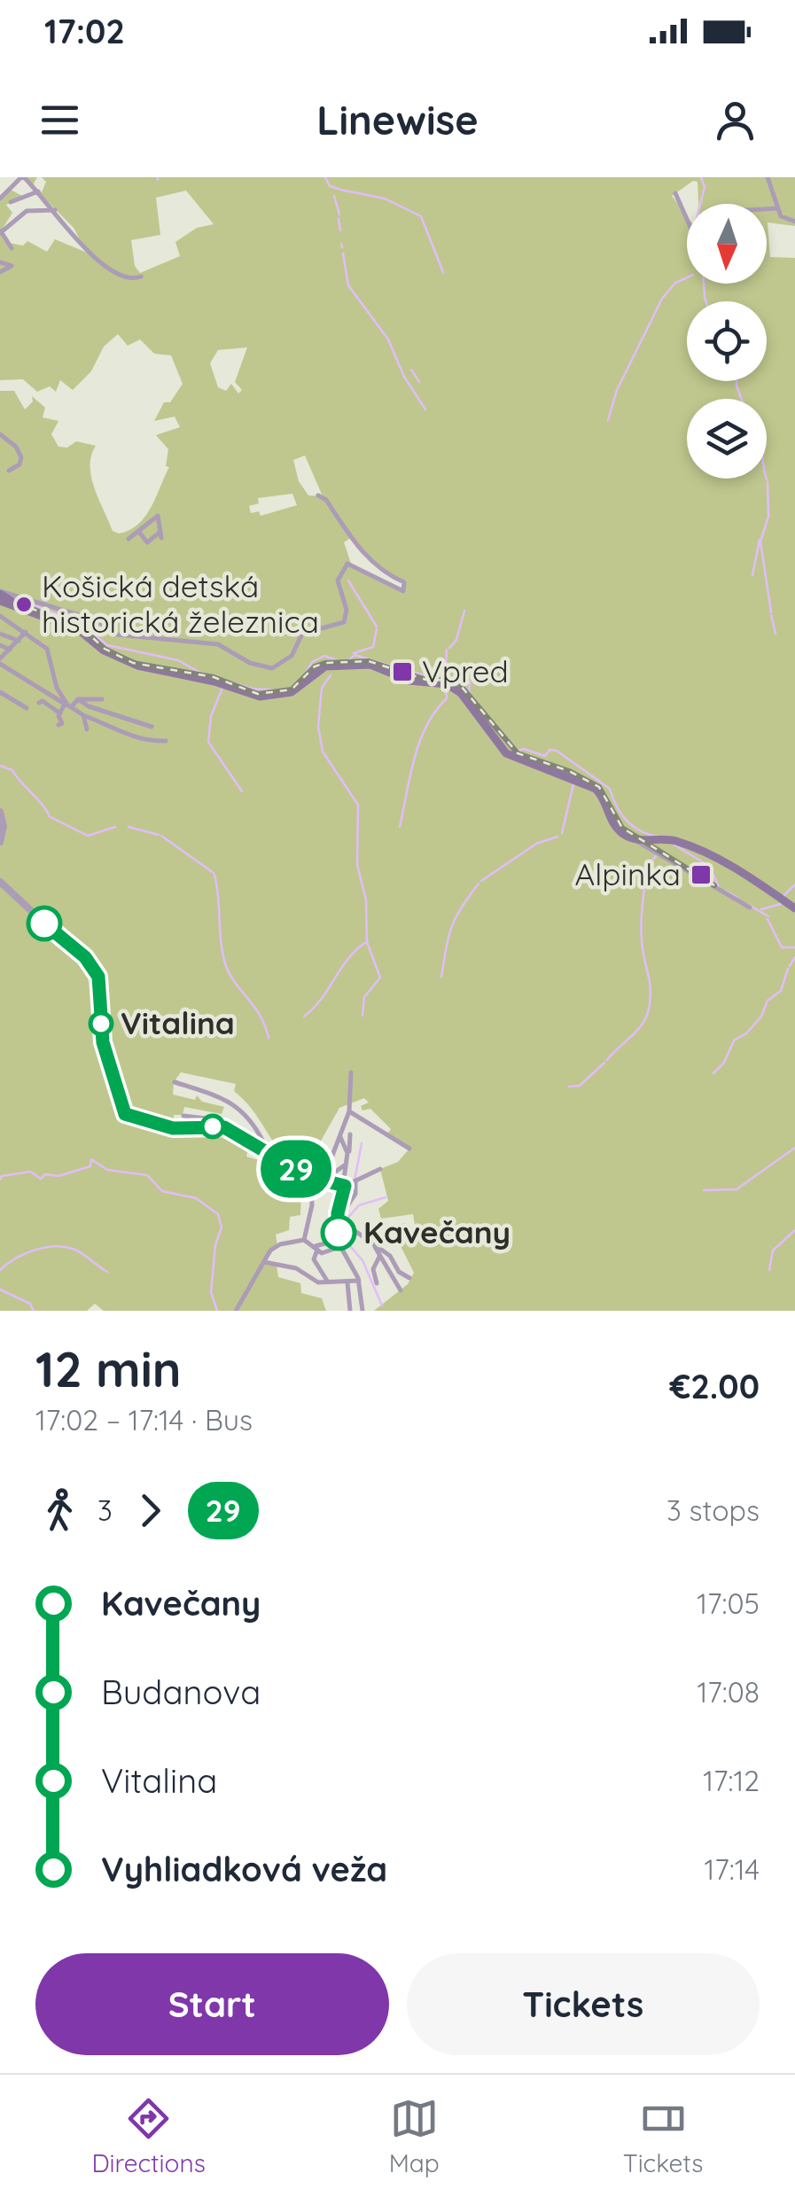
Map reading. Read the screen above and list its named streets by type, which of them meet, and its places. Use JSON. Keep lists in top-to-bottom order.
{
  "places": {
    "other": ["Košická detská historická železnica", "Vitalina", "Kavečany"],
    "transit": ["Vpred", "Alpinka"]
  },
  "lines": ["bus line 29"],
  "north": "bottom",
  "page": {
    "status": "17:02",
    "header": "Linewise",
    "on_map": "29",
    "heading": ["12 min", "17:02 – 17:14 · Bus", "€2.00"],
    "legs": ["3", "29", "3 stops"],
    "list": [
      {
        "name": "Kavečany",
        "value": "17:05"
      },
      {
        "name": "Budanova",
        "value": "17:08"
      },
      {
        "name": "Vitalina",
        "value": "17:12"
      },
      {
        "name": "Vyhliadková veža",
        "value": "17:14"
      }
    ],
    "buttons": ["Start", "Tickets"],
    "tabs": ["Directions", "Map", "Tickets"]
  }
}
